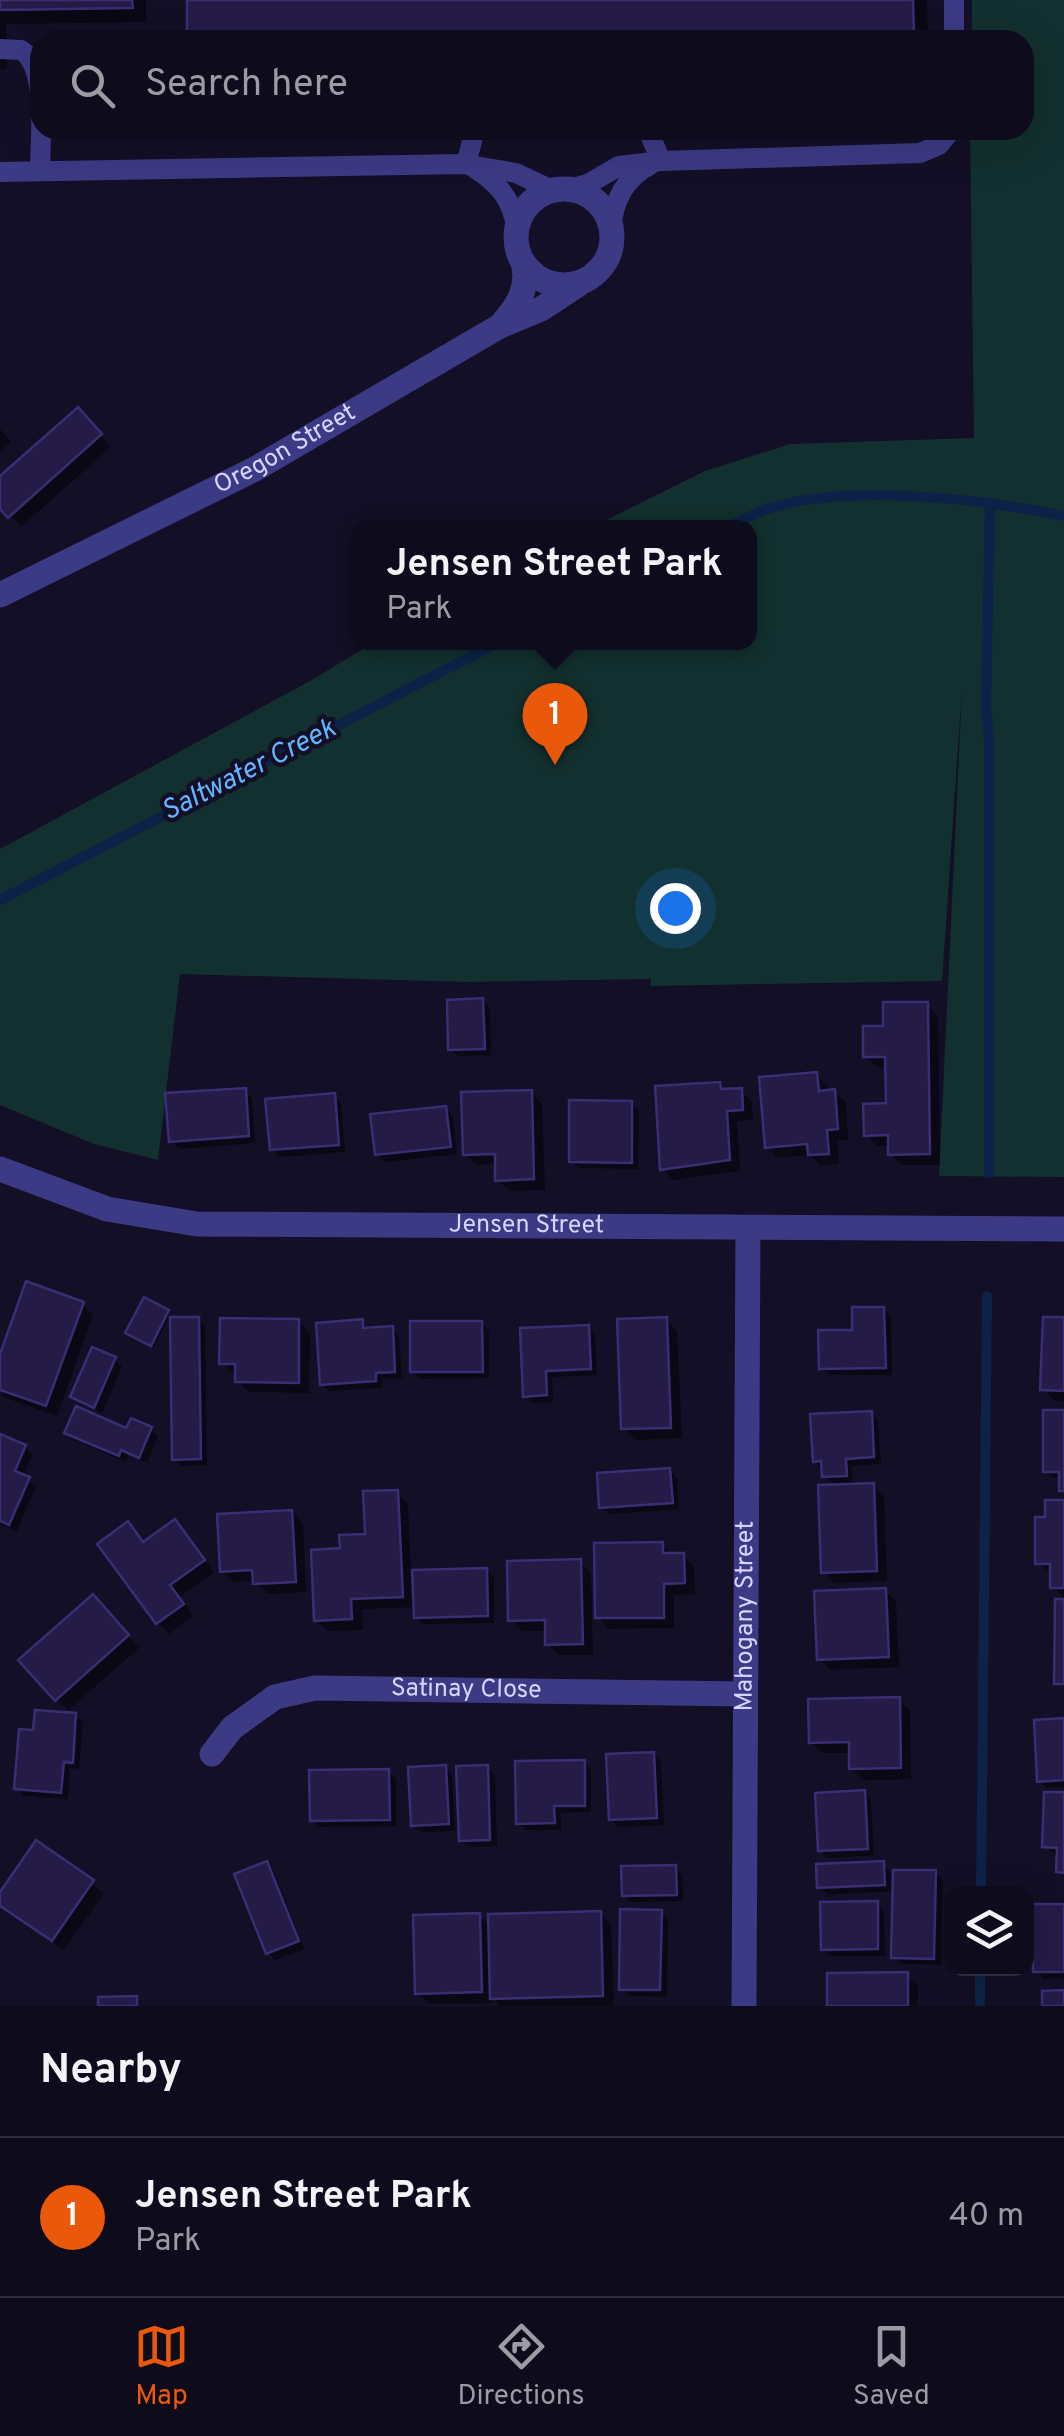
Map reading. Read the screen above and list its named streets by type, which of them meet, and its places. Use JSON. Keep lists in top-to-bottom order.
{
  "streets": {
    "street": [
      "Oregon Street",
      "Jensen Street",
      "Mahogany Street",
      "Satinay Close"
    ]
  },
  "crossings": [
    ["Jensen Street", "Mahogany Street"],
    ["Mahogany Street", "Satinay Close"]
  ],
  "water": ["Saltwater Creek"],
  "page": {
    "search": "Search here",
    "popup": ["Jensen Street Park", "Park"],
    "pins": "1",
    "heading": "Nearby",
    "list": [
      {
        "mark": "1",
        "name": "Jensen Street Park",
        "note": "Park",
        "value": "40 m"
      }
    ],
    "nav": ["Map", "Directions", "Saved"]
  }
}
